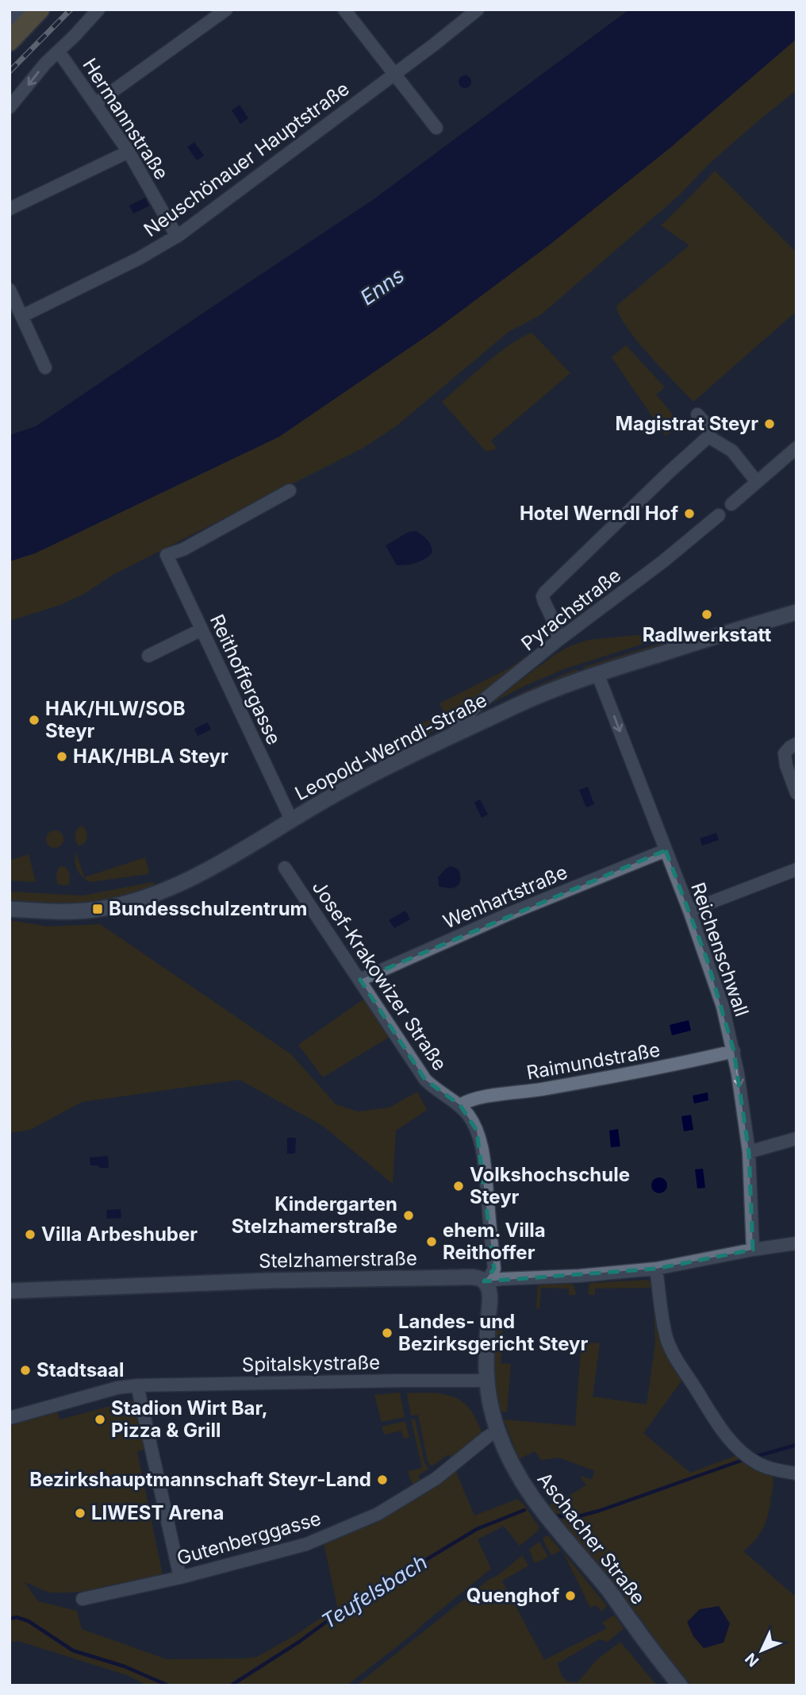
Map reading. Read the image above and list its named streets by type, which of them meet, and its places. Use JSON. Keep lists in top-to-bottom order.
{
  "streets": {
    "street": [
      "Hermannstraße",
      "Neuschönauer Hauptstraße",
      "Pyrachstraße",
      "Reithoffergasse",
      "Leopold-Werndl-Straße",
      "Wenhartstraße",
      "Reichenschwall",
      "Josef-Krakowizer Straße",
      "Raimundstraße",
      "Stelzhamerstraße",
      "Spitalskystraße",
      "Gutenberggasse",
      "Aschacher Straße"
    ]
  },
  "crossings": [
    ["Hermannstraße", "Neuschönauer Hauptstraße"],
    ["Pyrachstraße", "Leopold-Werndl-Straße"],
    ["Reithoffergasse", "Leopold-Werndl-Straße"],
    ["Leopold-Werndl-Straße", "Reichenschwall"],
    ["Wenhartstraße", "Reichenschwall"],
    ["Wenhartstraße", "Josef-Krakowizer Straße"],
    ["Reichenschwall", "Raimundstraße"],
    ["Reichenschwall", "Stelzhamerstraße"],
    ["Josef-Krakowizer Straße", "Raimundstraße"],
    ["Josef-Krakowizer Straße", "Stelzhamerstraße"],
    ["Josef-Krakowizer Straße", "Aschacher Straße"],
    ["Stelzhamerstraße", "Aschacher Straße"],
    ["Spitalskystraße", "Aschacher Straße"],
    ["Gutenberggasse", "Aschacher Straße"]
  ],
  "one_way": ["Reichenschwall"],
  "water": ["Enns", "Teufelsbach"],
  "places": {
    "other": [
      "Magistrat Steyr",
      "Hotel Werndl Hof",
      "Radlwerkstatt",
      "HAK/HLW/SOB Steyr",
      "HAK/HBLA Steyr",
      "Volkshochschule Steyr",
      "Kindergarten Stelzhamerstraße",
      "Villa Arbeshuber",
      "ehem. Villa Reithoffer",
      "Landes- und Bezirksgericht Steyr",
      "Stadtsaal",
      "Stadion Wirt Bar, Pizza & Grill",
      "Bezirkshauptmannschaft Steyr-Land",
      "LIWEST Arena",
      "Quenghof"
    ],
    "transit": ["Bundesschulzentrum"]
  },
  "north": "bottom left"
}
